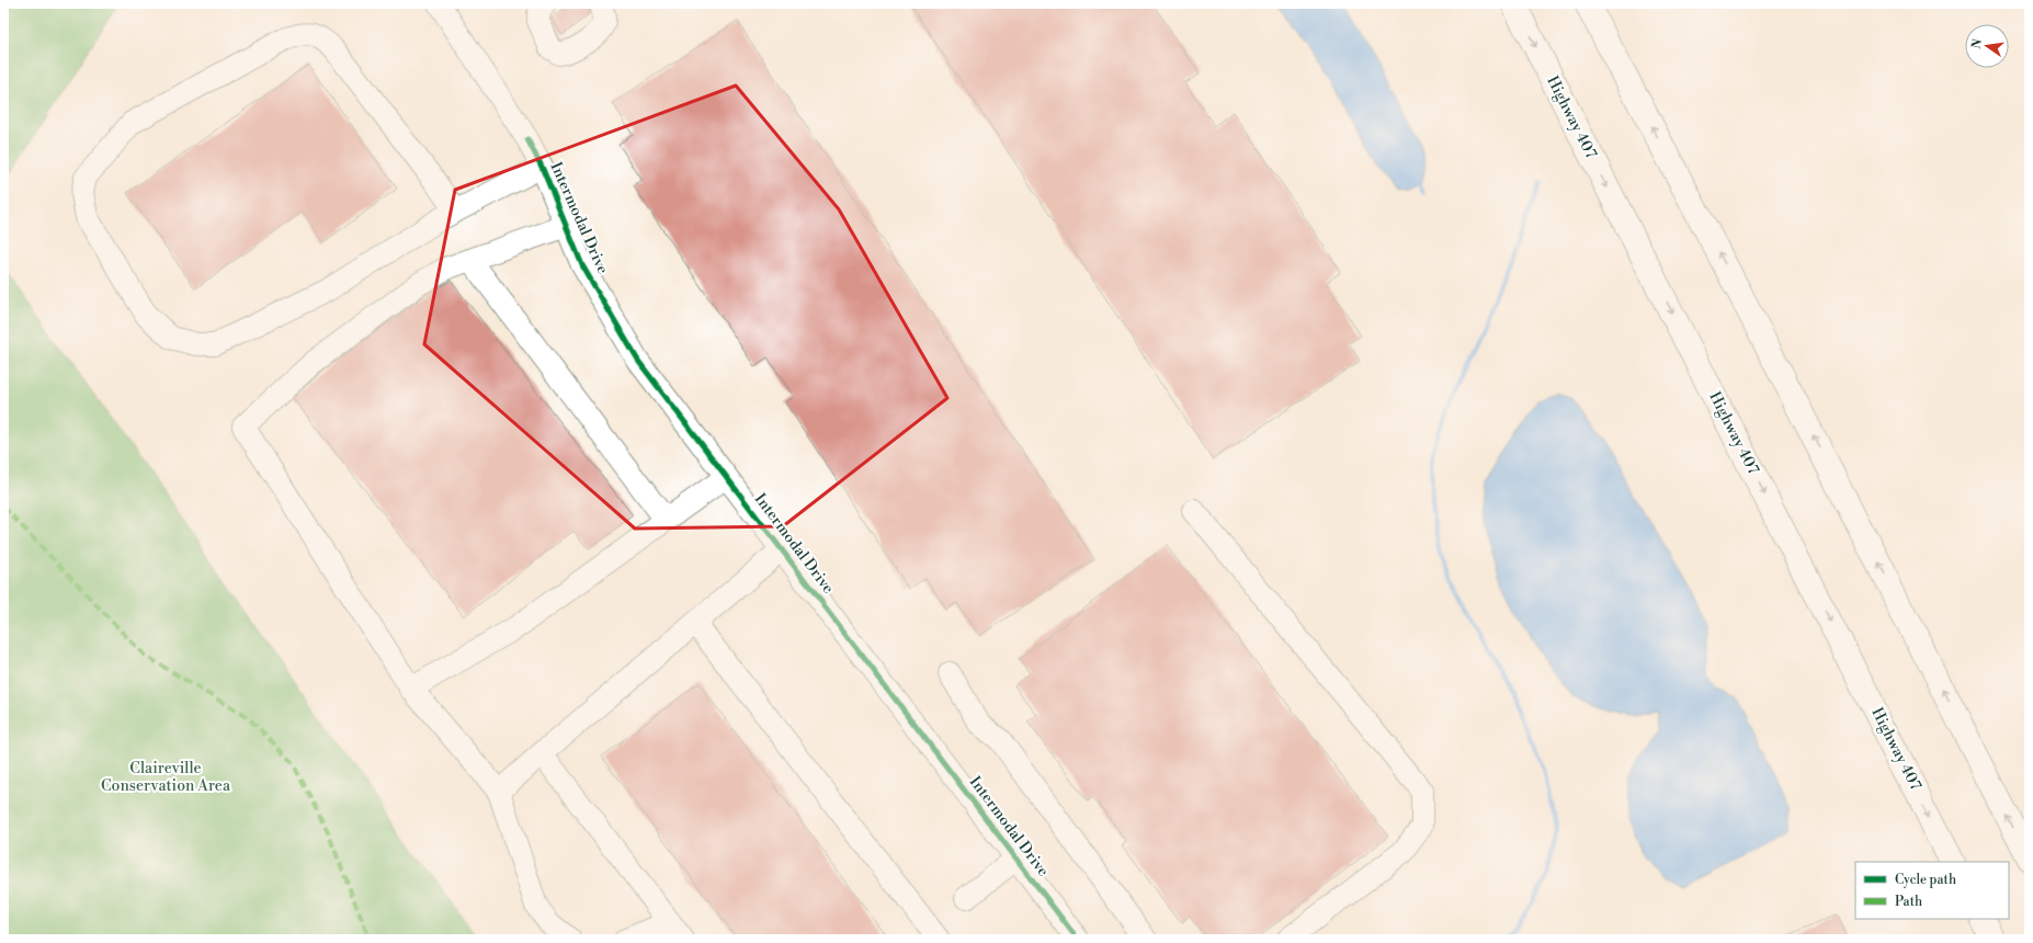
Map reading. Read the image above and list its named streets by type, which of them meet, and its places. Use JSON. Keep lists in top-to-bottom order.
{
  "streets": {
    "highway": ["Highway 407"],
    "street": ["Intermodal Drive"]
  },
  "parks": ["Claireville Conservation Area"],
  "legend": ["Cycle path", "Path"],
  "north": "left"
}
